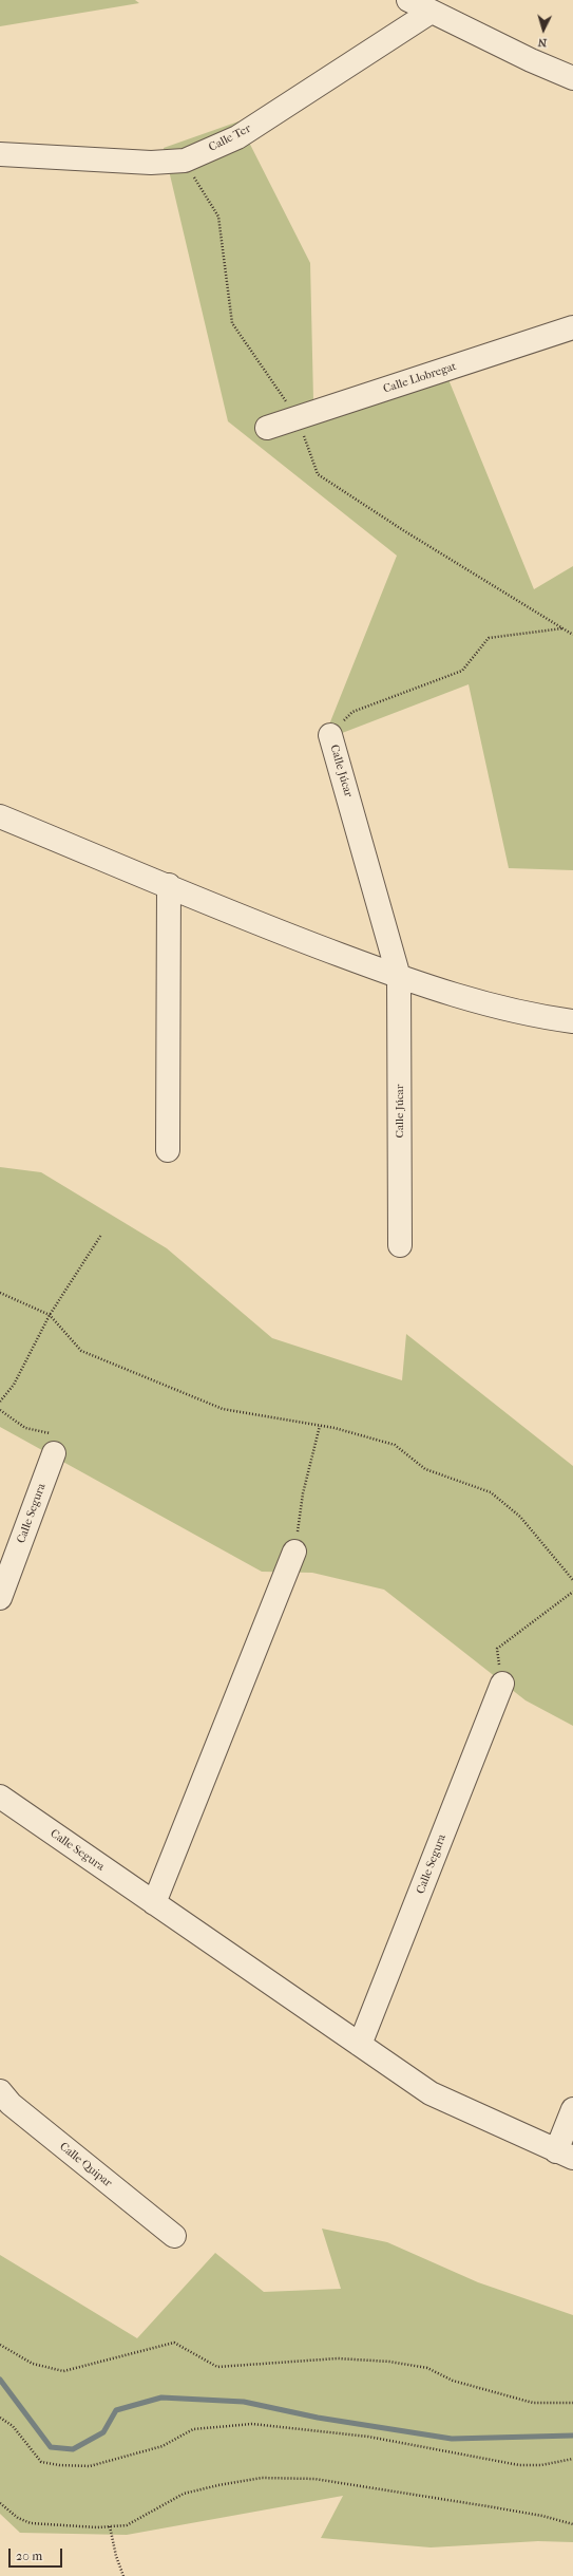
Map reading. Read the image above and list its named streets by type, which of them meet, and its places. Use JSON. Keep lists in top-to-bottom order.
{
  "streets": {
    "street": [
      "Calle Ter",
      "Calle Llobregat",
      "Calle Júcar",
      "Calle Segura",
      "Calle Quipar"
    ]
  },
  "scale_bar": "20 m",
  "north": "bottom"
}
